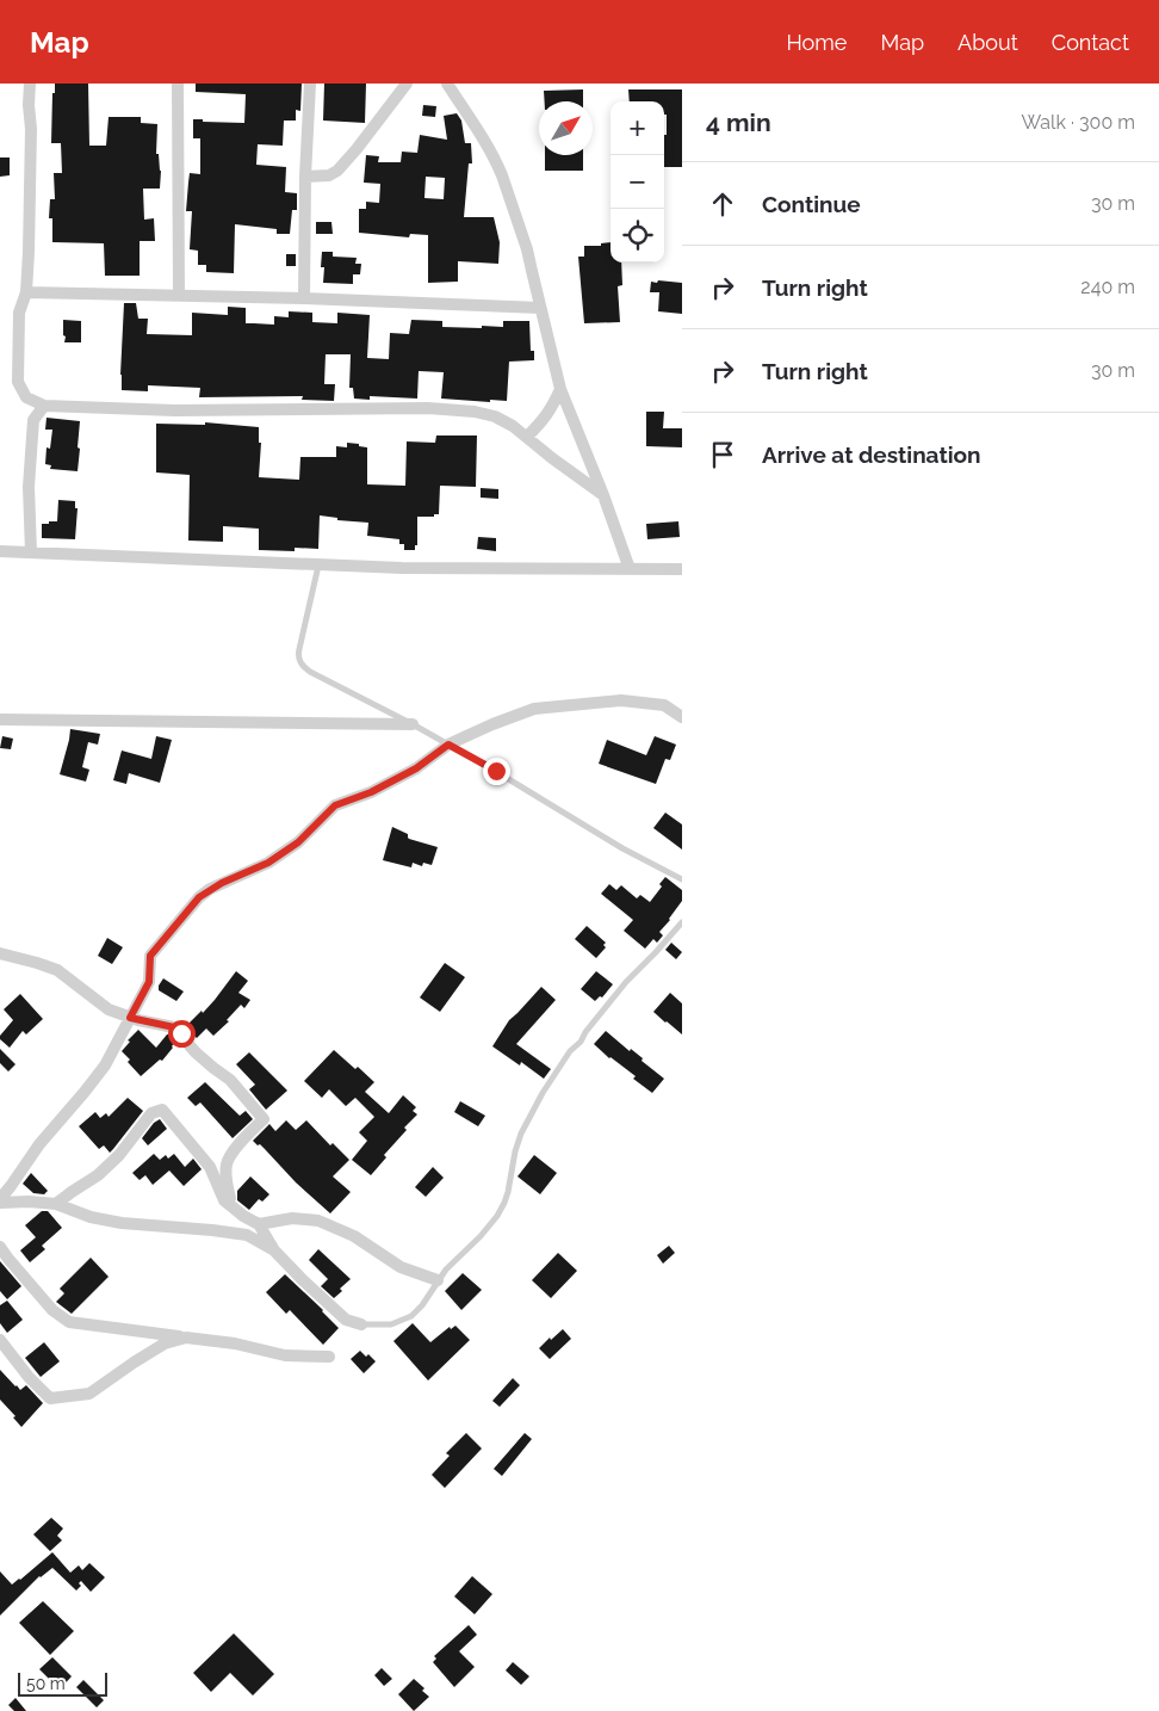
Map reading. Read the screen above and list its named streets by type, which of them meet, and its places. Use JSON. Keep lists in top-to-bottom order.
{
  "scale_bar": "50 m",
  "north": "top right",
  "page": {
    "header": "Map",
    "nav": [
      "Home",
      "Map",
      "About",
      "Contact"
    ],
    "heading": ["4 min", "Walk · 300 m"],
    "map_buttons": ["+", "−"],
    "list": [
      ["Continue", "30 m"],
      ["Turn right", "240 m"],
      ["Turn right", "30 m"],
      "Arrive at destination"
    ],
    "scale": "50 m"
  }
}
